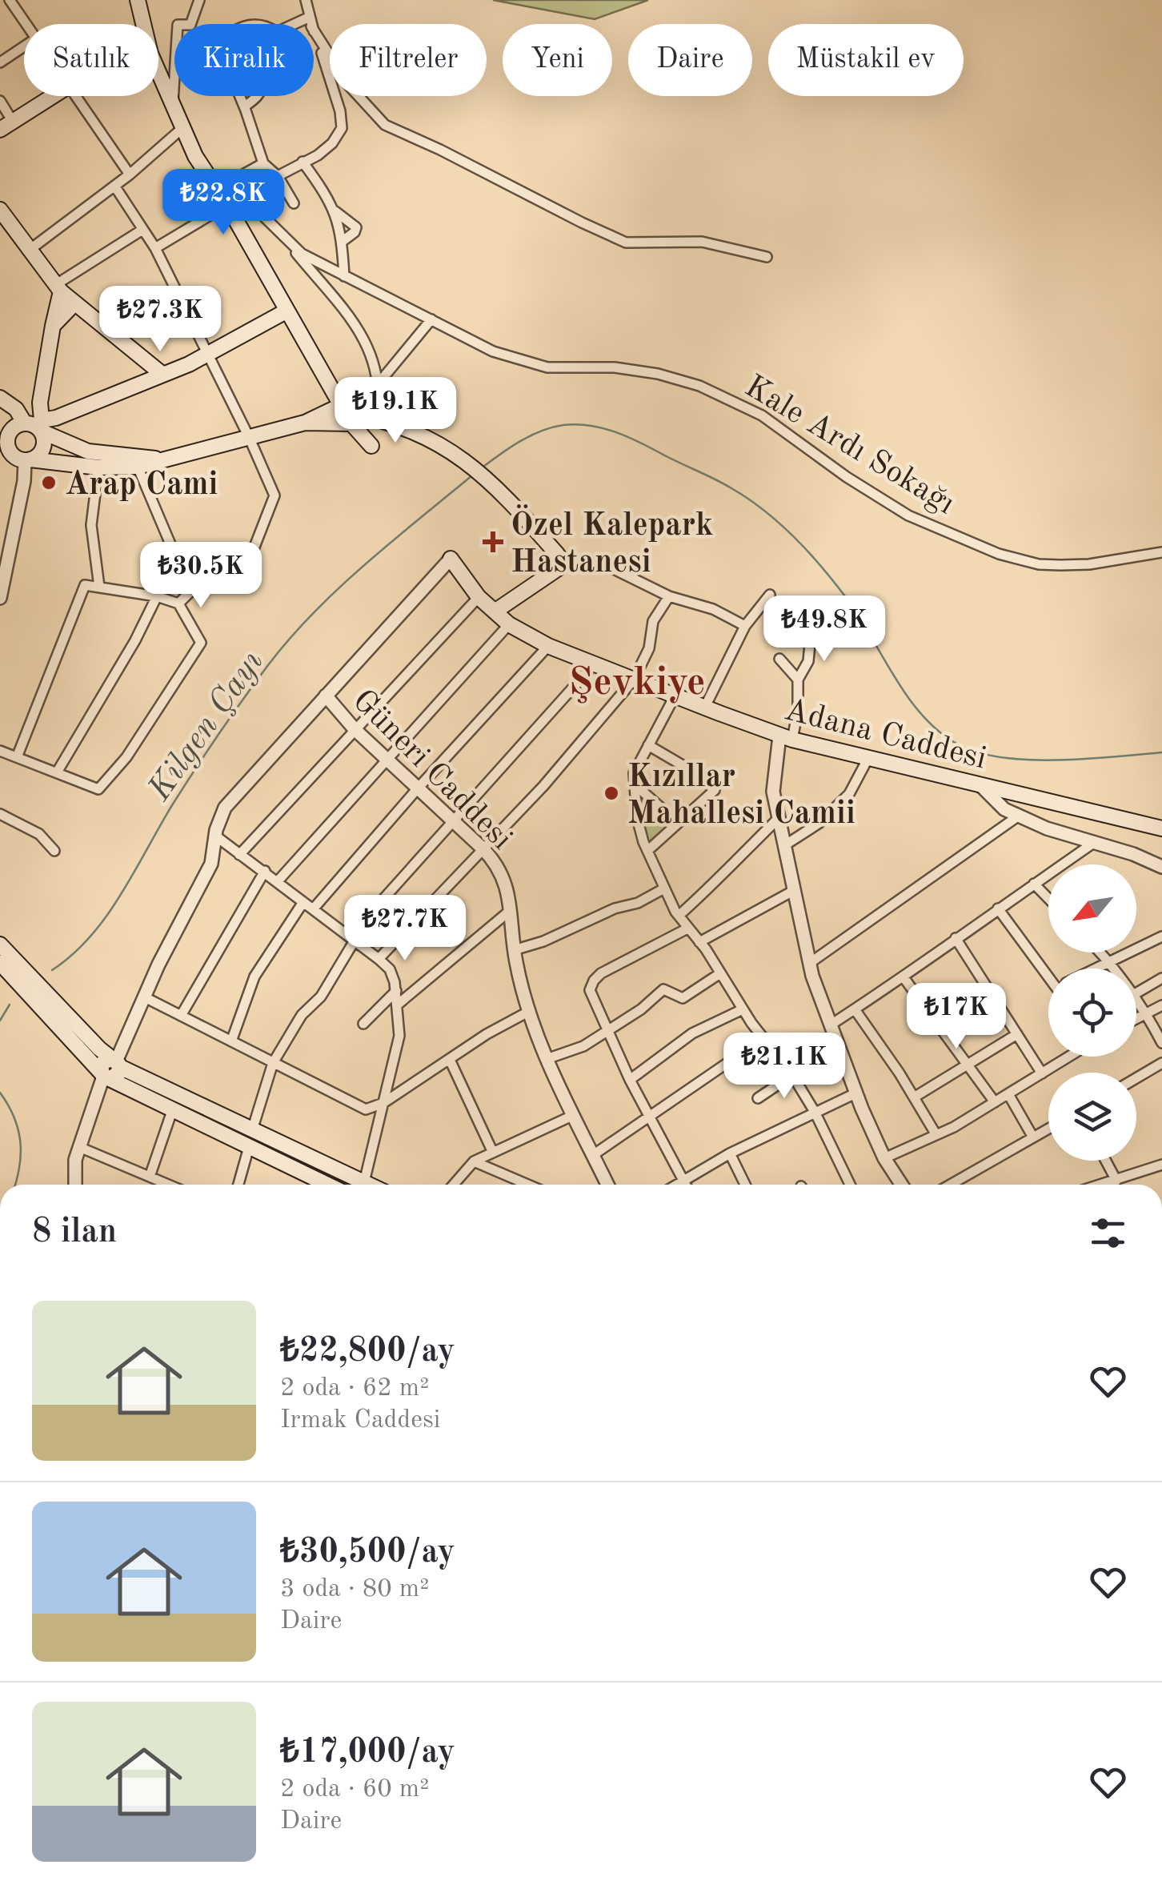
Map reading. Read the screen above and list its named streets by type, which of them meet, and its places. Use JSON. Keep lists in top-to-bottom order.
{
  "streets": {
    "main road": ["Adana Caddesi"],
    "street": ["Kale Ardı Sokağı", "Güneri Caddesi"]
  },
  "districts": ["Şevkiye"],
  "water": ["Kilgen Çayı"],
  "places": {
    "other": ["Arap Cami", "Kızıllar Mahallesi Camii"],
    "health": ["Özel Kalepark Hastanesi"]
  },
  "north": "bottom left",
  "page": {
    "chip": [
      "Satılık",
      "Kiralık",
      "Filtreler",
      "Yeni",
      "Daire",
      "Müstakil ev"
    ],
    "price": [
      "₺22.8K",
      "₺27.3K",
      "₺19.1K",
      "₺30.5K",
      "₺49.8K",
      "₺27.7K",
      "₺17K",
      "₺21.1K"
    ],
    "heading": "8 ilan",
    "list": [
      {
        "name": "₺22,800/ay",
        "note": "2 oda · 62 m² · Irmak Caddesi"
      },
      {
        "name": "₺30,500/ay",
        "note": "3 oda · 80 m² · Daire"
      },
      {
        "name": "₺17,000/ay",
        "note": "2 oda · 60 m² · Daire"
      }
    ]
  }
}
